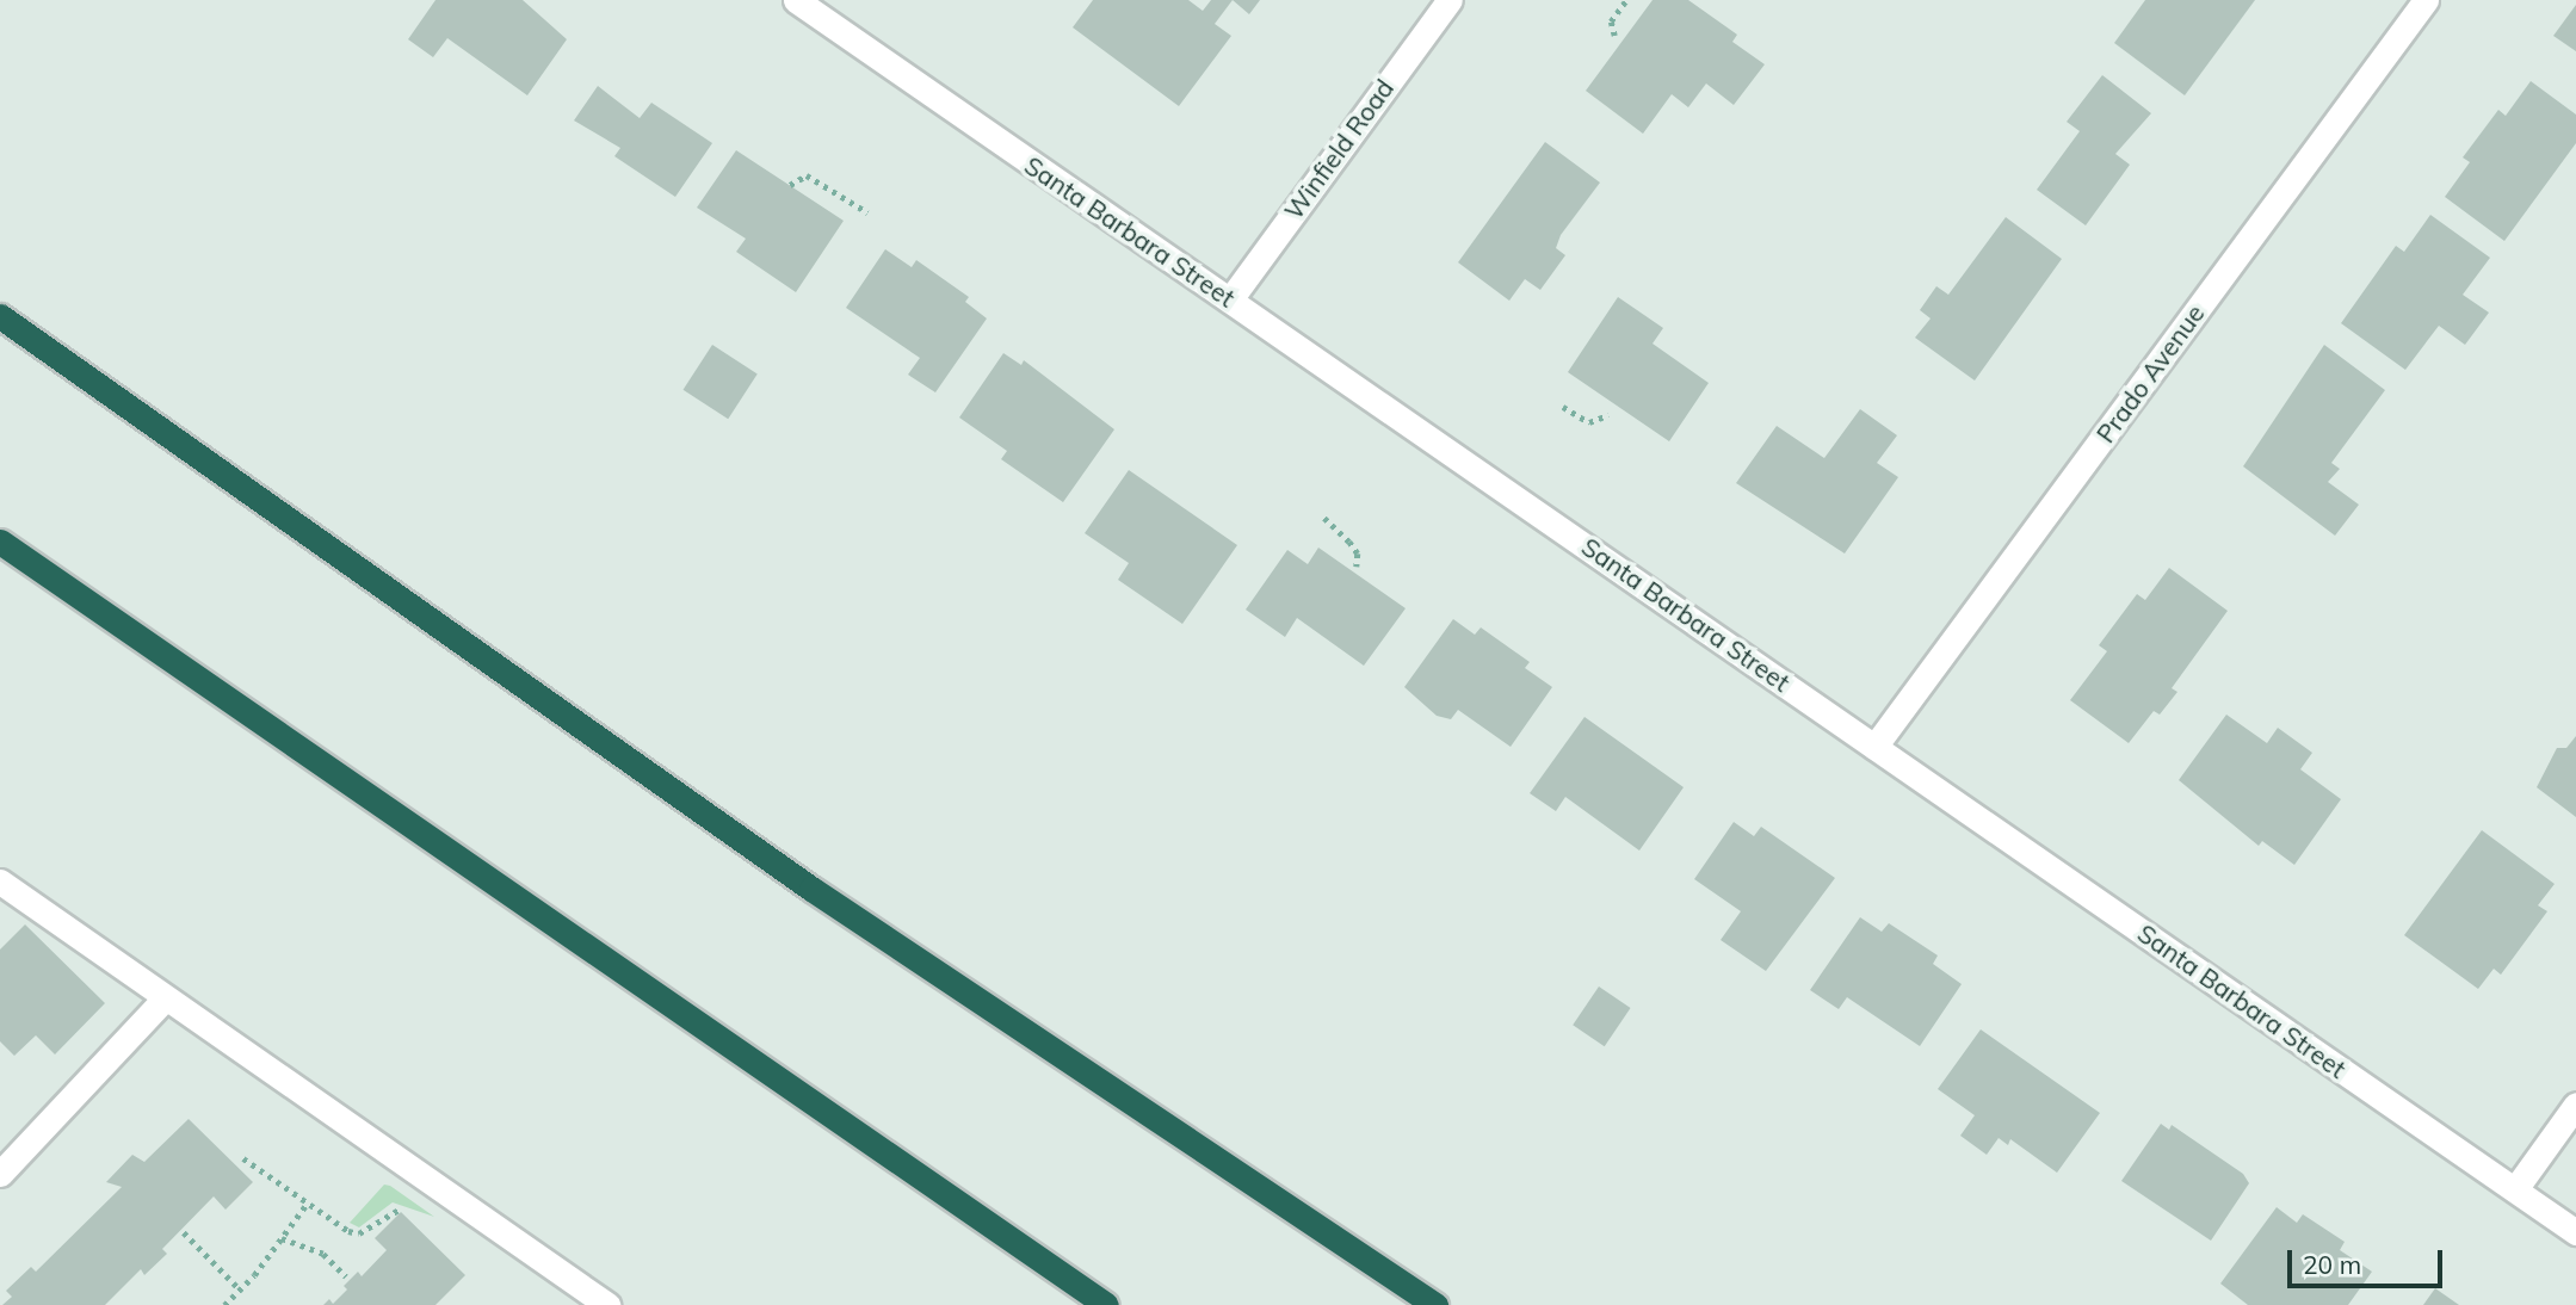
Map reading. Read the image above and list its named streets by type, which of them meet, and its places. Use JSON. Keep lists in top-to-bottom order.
{
  "streets": {
    "street": ["Winfield Road", "Santa Barbara Street", "Prado Avenue"]
  },
  "crossings": [
    ["Winfield Road", "Santa Barbara Street"],
    ["Santa Barbara Street", "Prado Avenue"]
  ],
  "scale_bar": "20 m"
}
